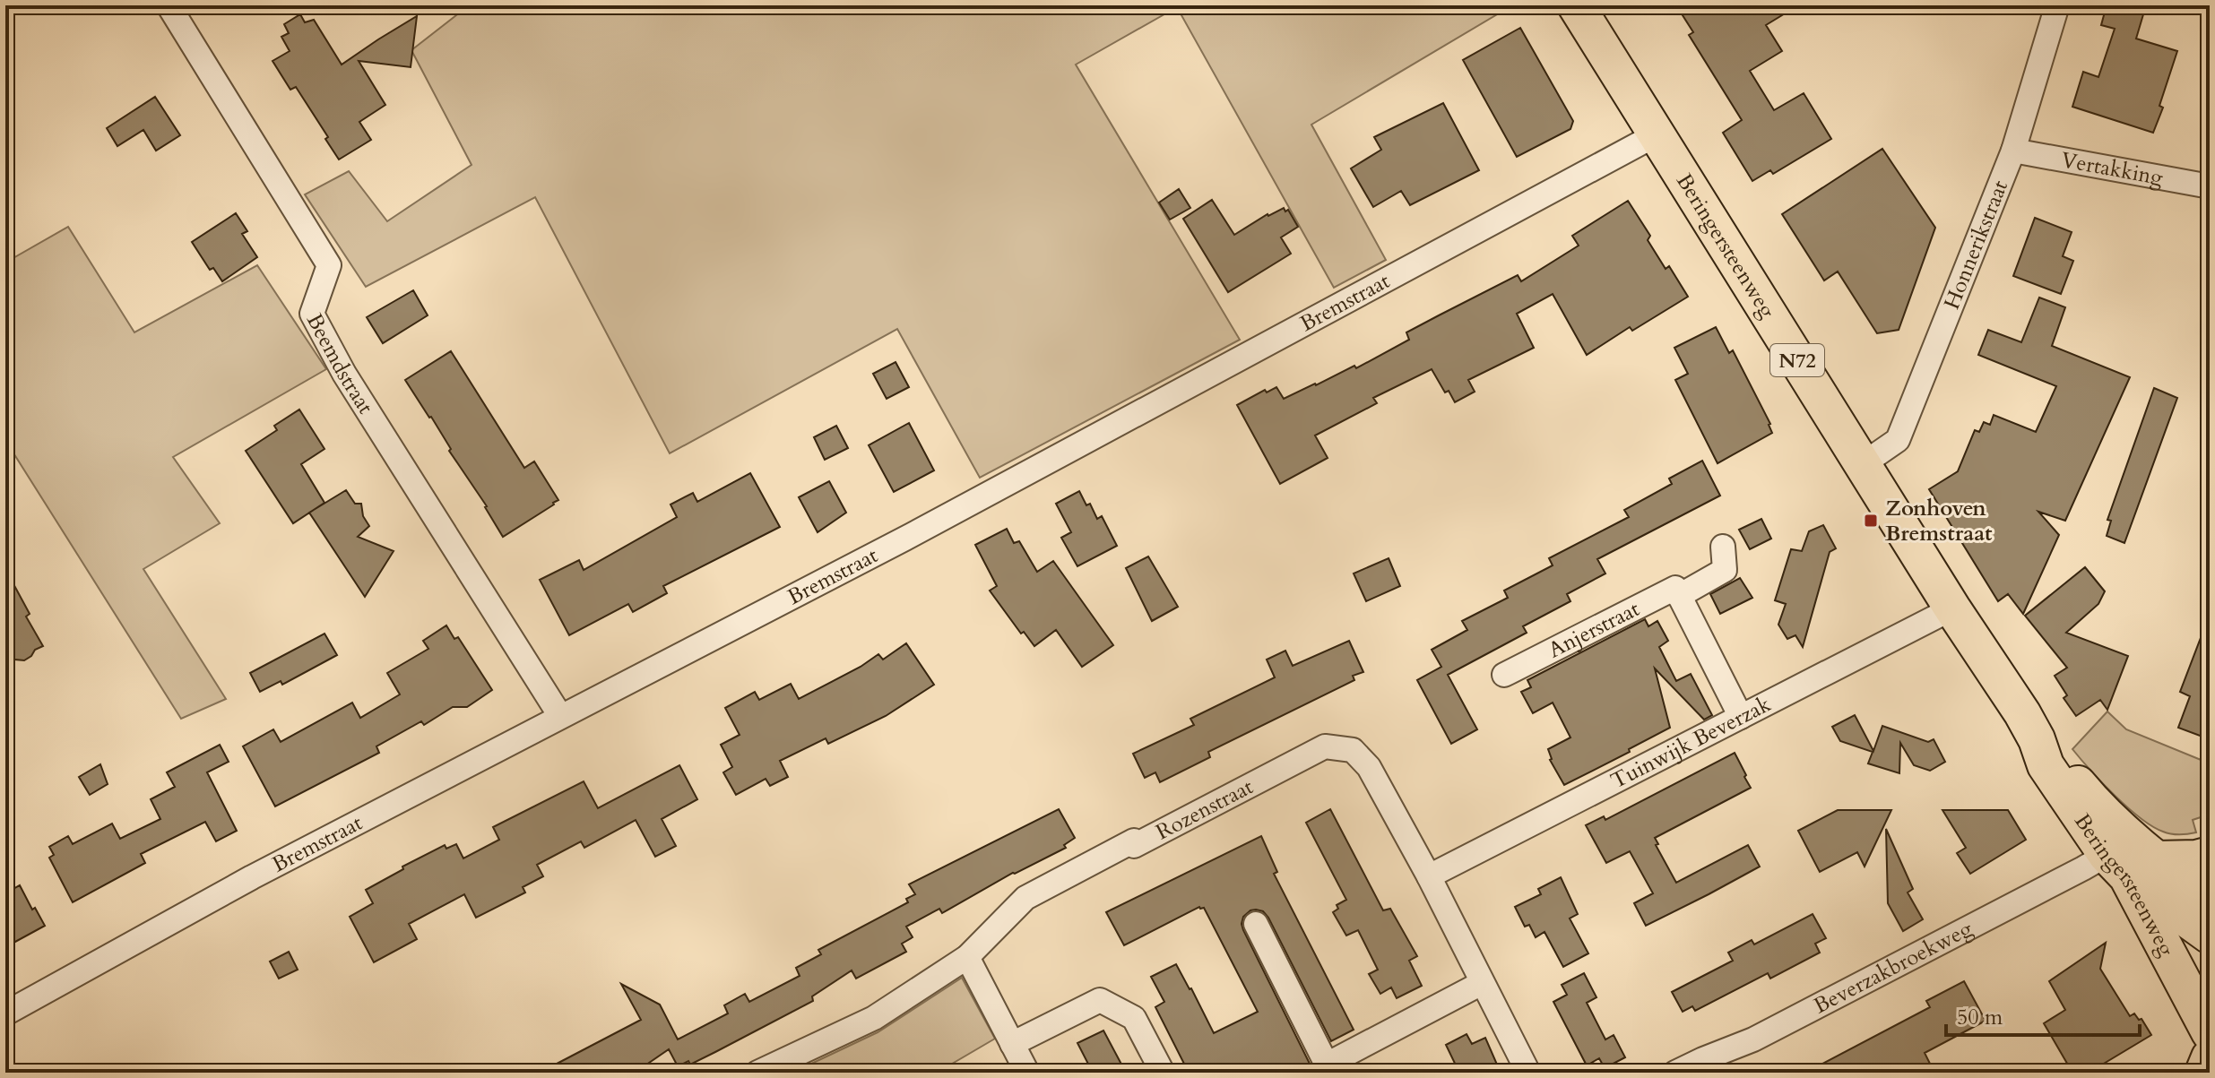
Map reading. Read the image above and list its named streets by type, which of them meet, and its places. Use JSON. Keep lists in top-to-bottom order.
{
  "streets": {
    "main road": ["Beringersteenweg", "N72"],
    "street": [
      "Vertakking",
      "Honnerikstraat",
      "Bremstraat",
      "Beemdstraat",
      "Anjerstraat",
      "Tuinwijk Beverzak",
      "Rozenstraat",
      "Beverzakbroekweg"
    ]
  },
  "crossings": [
    ["Vertakking", "Honnerikstraat"],
    ["Honnerikstraat", "Beringersteenweg"],
    ["Beringersteenweg", "Bremstraat"],
    ["Beringersteenweg", "Tuinwijk Beverzak"],
    ["Beringersteenweg", "Beverzakbroekweg"],
    ["Bremstraat", "Beemdstraat"],
    ["Tuinwijk Beverzak", "Rozenstraat"]
  ],
  "places": {
    "transit": ["Zonhoven Bremstraat"]
  },
  "scale_bar": "50 m"
}
